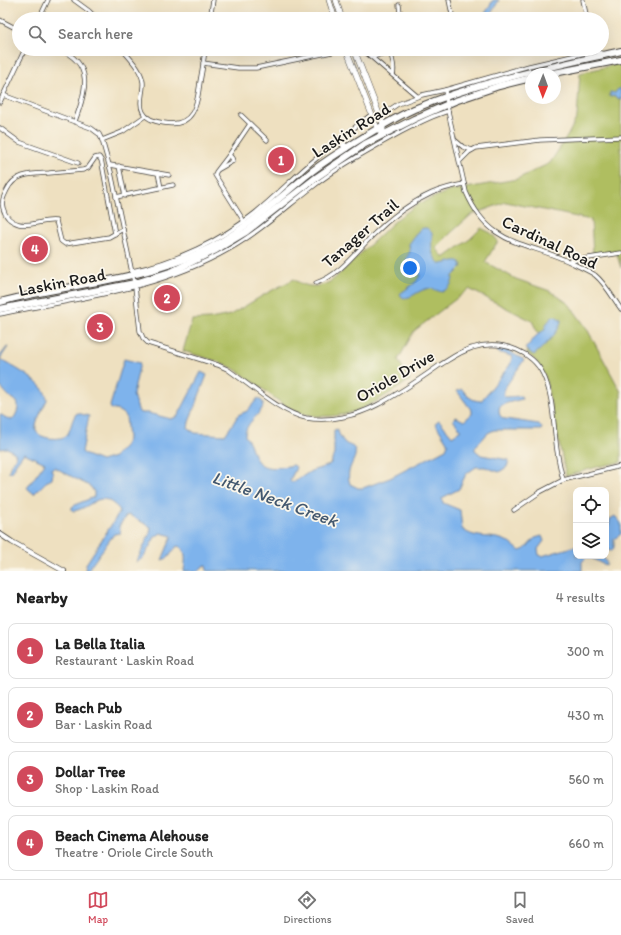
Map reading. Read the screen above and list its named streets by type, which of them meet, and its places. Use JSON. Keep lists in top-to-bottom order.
{
  "streets": {
    "main road": ["Laskin Road"],
    "street": ["Tanager Trail", "Cardinal Road", "Oriole Drive"]
  },
  "crossings": [
    ["Laskin Road", "Cardinal Road"],
    ["Laskin Road", "Oriole Drive"],
    ["Tanager Trail", "Cardinal Road"]
  ],
  "water": ["Little Neck Creek"],
  "north": "bottom",
  "page": {
    "search": "Search here",
    "pins": [
      "1",
      "4",
      "2",
      "3"
    ],
    "heading": ["Nearby", "4 results"],
    "list": [
      {
        "mark": "1",
        "name": "La Bella Italia",
        "note": "Restaurant · Laskin Road",
        "value": "300 m"
      },
      {
        "mark": "2",
        "name": "Beach Pub",
        "note": "Bar · Laskin Road",
        "value": "430 m"
      },
      {
        "mark": "3",
        "name": "Dollar Tree",
        "note": "Shop · Laskin Road",
        "value": "560 m"
      },
      {
        "mark": "4",
        "name": "Beach Cinema Alehouse",
        "note": "Theatre · Oriole Circle South",
        "value": "660 m"
      }
    ],
    "nav": ["Map", "Directions", "Saved"]
  }
}
